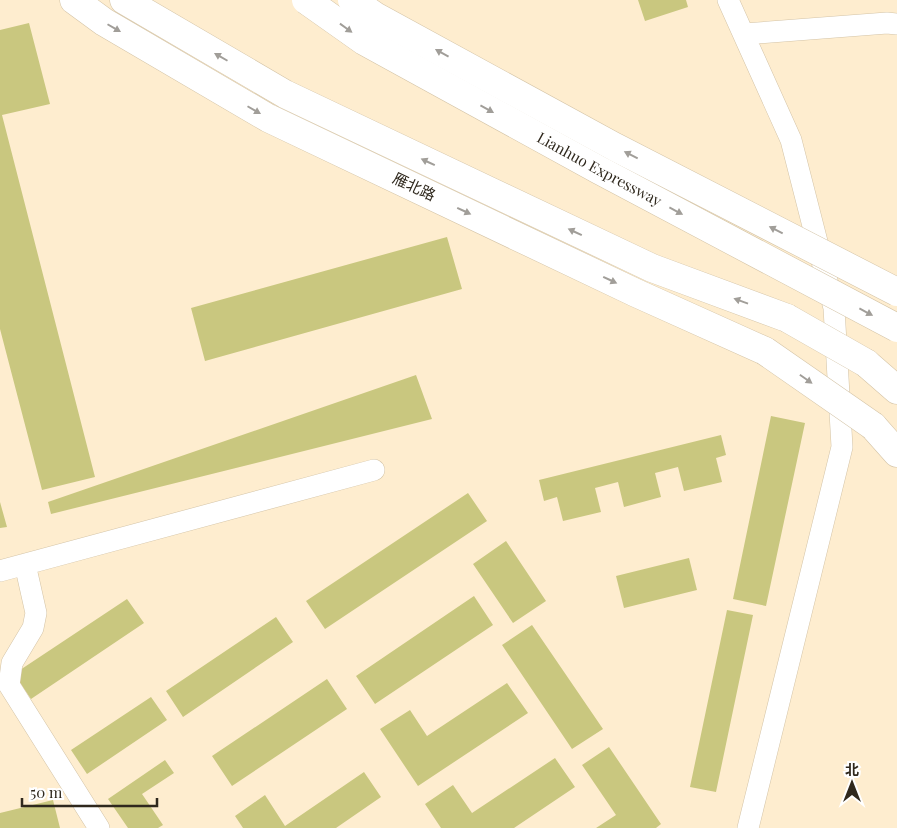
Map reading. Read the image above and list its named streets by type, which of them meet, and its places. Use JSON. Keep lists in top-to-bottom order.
{
  "streets": {
    "highway": ["Lianhuo Expressway", "雁北路"]
  },
  "scale_bar": "50 m",
  "north": "top"
}
